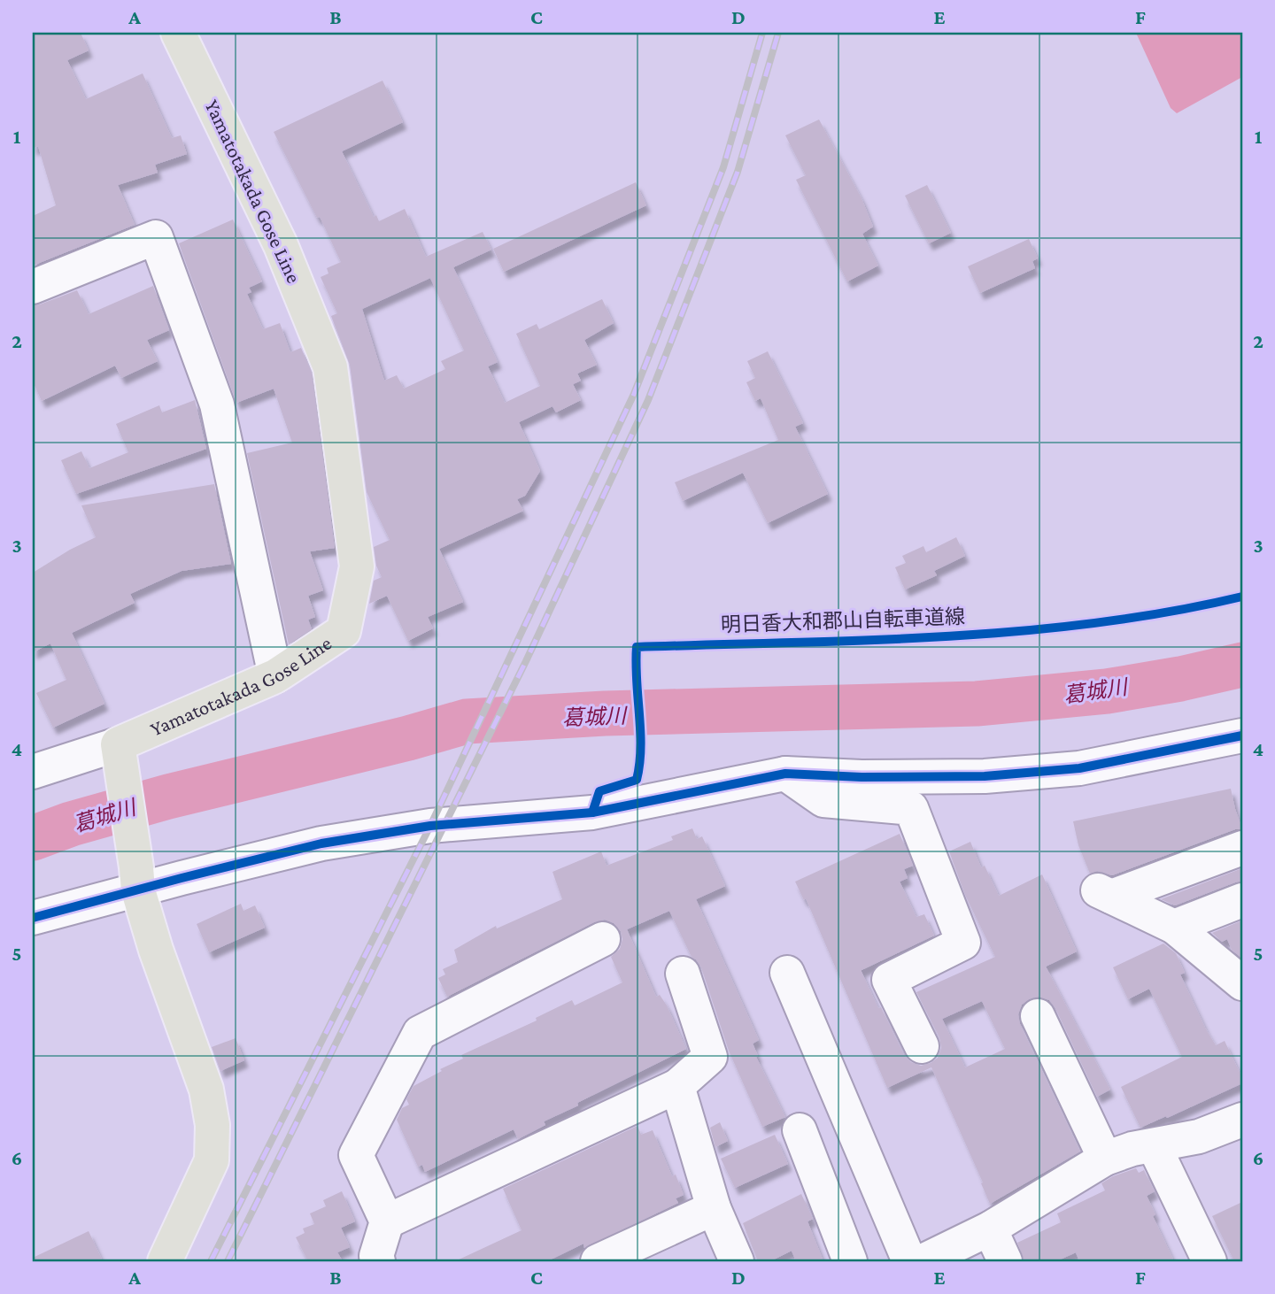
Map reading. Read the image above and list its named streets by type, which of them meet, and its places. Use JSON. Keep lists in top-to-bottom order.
{
  "streets": {
    "main road": ["Yamatotakada Gose Line"],
    "cycle path": ["明日香大和郡山自転車道線"]
  },
  "water": ["葛城川"],
  "grid": {
    "columns": [
      "A",
      "B",
      "C",
      "D",
      "E",
      "F"
    ],
    "rows": [
      "1",
      "2",
      "3",
      "4",
      "5",
      "6"
    ]
  }
}
